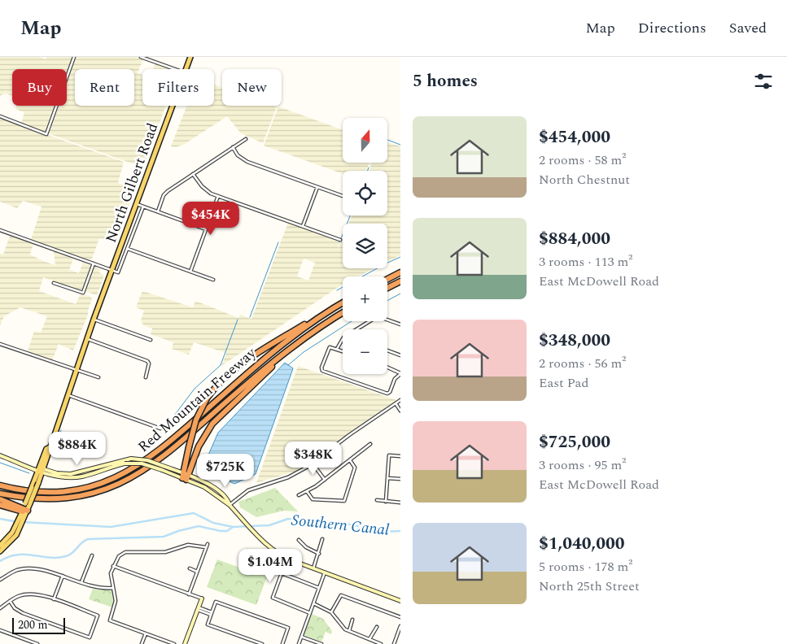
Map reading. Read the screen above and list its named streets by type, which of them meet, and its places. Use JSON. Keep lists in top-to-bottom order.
{
  "streets": {
    "highway": ["Red Mountain Freeway"],
    "main road": ["North Gilbert Road"]
  },
  "water": ["Southern Canal"],
  "scale_bar": "200 m",
  "north": "top",
  "page": {
    "header": "Map",
    "nav": ["Map", "Directions", "Saved"],
    "heading": "5 homes",
    "chip": [
      "Buy",
      "Rent",
      "Filters",
      "New"
    ],
    "list": [
      {
        "name": "$454,000",
        "note": "2 rooms · 58 m² · North Chestnut"
      },
      {
        "name": "$884,000",
        "note": "3 rooms · 113 m² · East McDowell Road"
      },
      {
        "name": "$348,000",
        "note": "2 rooms · 56 m² · East Pad"
      },
      {
        "name": "$725,000",
        "note": "3 rooms · 95 m² · East McDowell Road"
      },
      {
        "name": "$1,040,000",
        "note": "5 rooms · 178 m² · North 25th Street"
      }
    ],
    "map_buttons": ["+", "−"],
    "price": [
      "$454K",
      "$884K",
      "$348K",
      "$725K",
      "$1.04M"
    ],
    "scale": "200 m"
  }
}
